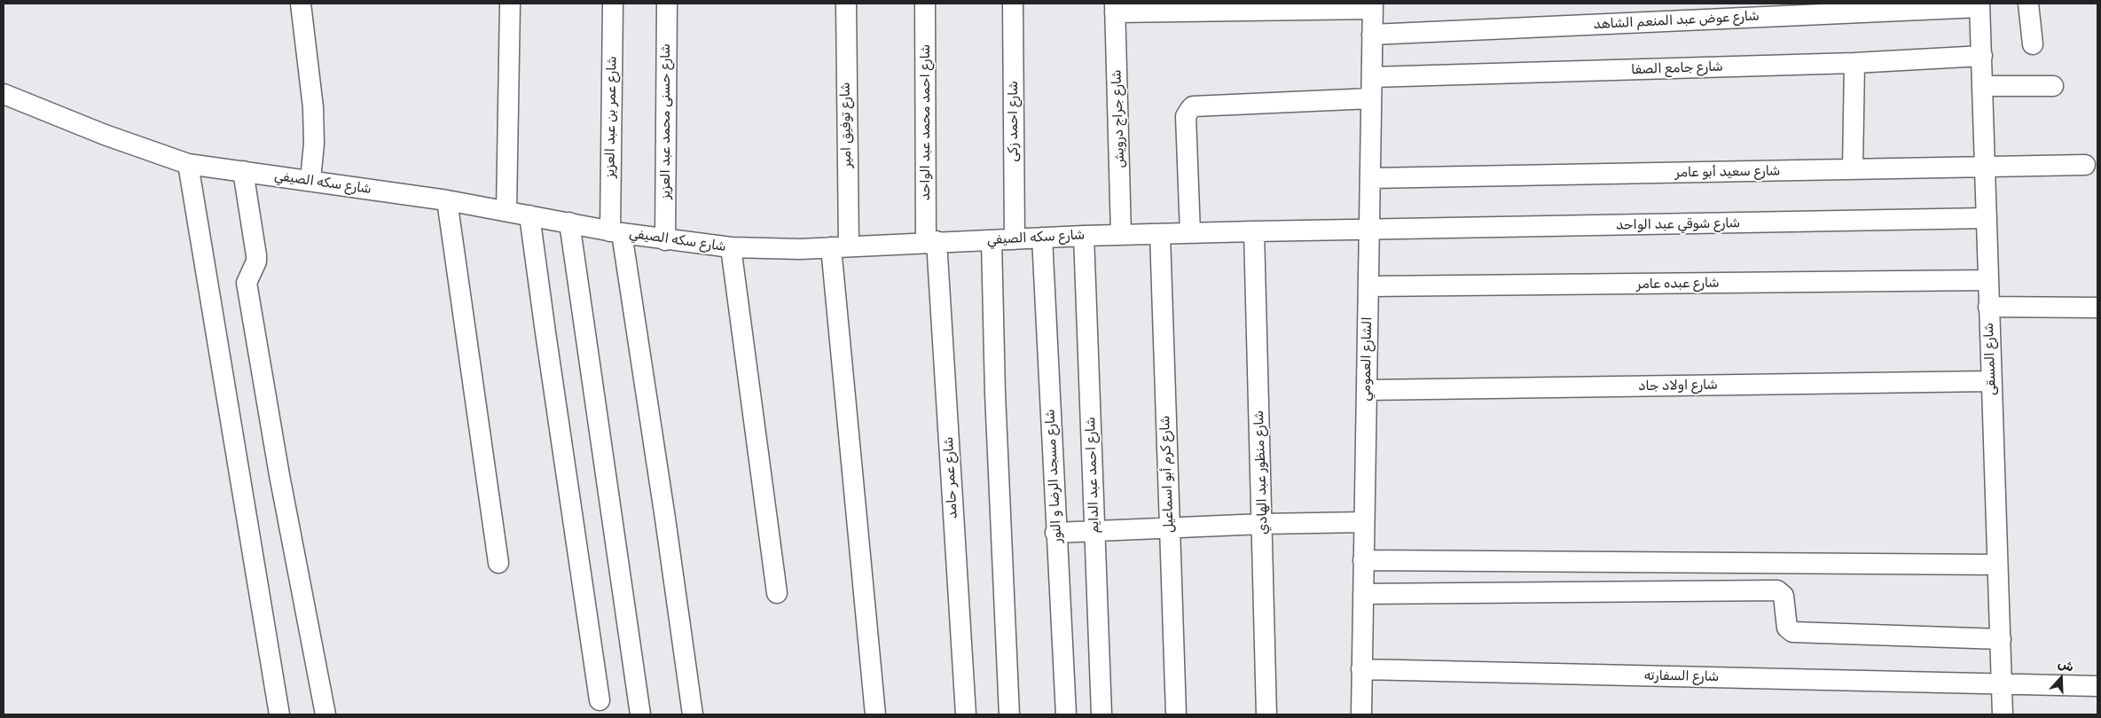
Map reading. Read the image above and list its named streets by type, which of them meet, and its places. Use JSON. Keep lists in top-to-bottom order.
{
  "streets": {
    "street": [
      "شارع عوض عبد المنعم الشاهد",
      "شارع جامع الصفا",
      "شارع عمر بن عبد العزيز",
      "شارع جراج درويش",
      "شارع حسنى محمد عبد العزيز",
      "شارع احمد زكى",
      "شارع احمد محمد عبد الواحد",
      "شارع توفيق امير",
      "شارع سعيد أبو عامر",
      "شارع سكه الصيفي",
      "شارع شوقي عبد الواحد",
      "شارع عبده عامر",
      "الشارع العمومي",
      "شارع المسقى",
      "شارع اولاد جاد",
      "شارع منظور عبد الهادي",
      "شارع كرم أبو اسماعيل",
      "شارع احمد عبد الدايم",
      "شارع مسجد الرضا و النور",
      "شارع عمر حامد",
      "شارع السفارته"
    ]
  },
  "crossings": [
    ["شارع عوض عبد المنعم الشاهد", "الشارع العمومي"],
    ["شارع عوض عبد المنعم الشاهد", "شارع المسقى"],
    ["شارع جامع الصفا", "الشارع العمومي"],
    ["شارع جامع الصفا", "شارع المسقى"],
    ["شارع عمر بن عبد العزيز", "شارع سكه الصيفي"],
    ["شارع جراج درويش", "شارع سكه الصيفي"],
    ["شارع حسنى محمد عبد العزيز", "شارع سكه الصيفي"],
    ["شارع احمد زكى", "شارع سكه الصيفي"],
    ["شارع احمد محمد عبد الواحد", "شارع سكه الصيفي"],
    ["شارع احمد محمد عبد الواحد", "شارع عمر حامد"],
    ["شارع توفيق امير", "شارع سكه الصيفي"],
    ["شارع سعيد أبو عامر", "الشارع العمومي"],
    ["شارع سعيد أبو عامر", "شارع المسقى"],
    ["شارع سكه الصيفي", "شارع شوقي عبد الواحد"],
    ["شارع سكه الصيفي", "الشارع العمومي"],
    ["شارع سكه الصيفي", "شارع منظور عبد الهادي"],
    ["شارع سكه الصيفي", "شارع كرم أبو اسماعيل"],
    ["شارع سكه الصيفي", "شارع احمد عبد الدايم"],
    ["شارع سكه الصيفي", "شارع مسجد الرضا و النور"],
    ["شارع سكه الصيفي", "شارع عمر حامد"],
    ["شارع شوقي عبد الواحد", "الشارع العمومي"],
    ["شارع شوقي عبد الواحد", "شارع المسقى"],
    ["شارع عبده عامر", "الشارع العمومي"],
    ["شارع عبده عامر", "شارع المسقى"],
    ["الشارع العمومي", "شارع اولاد جاد"],
    ["الشارع العمومي", "شارع السفارته"],
    ["شارع المسقى", "شارع اولاد جاد"],
    ["شارع المسقى", "شارع السفارته"]
  ],
  "north": "top"
}
